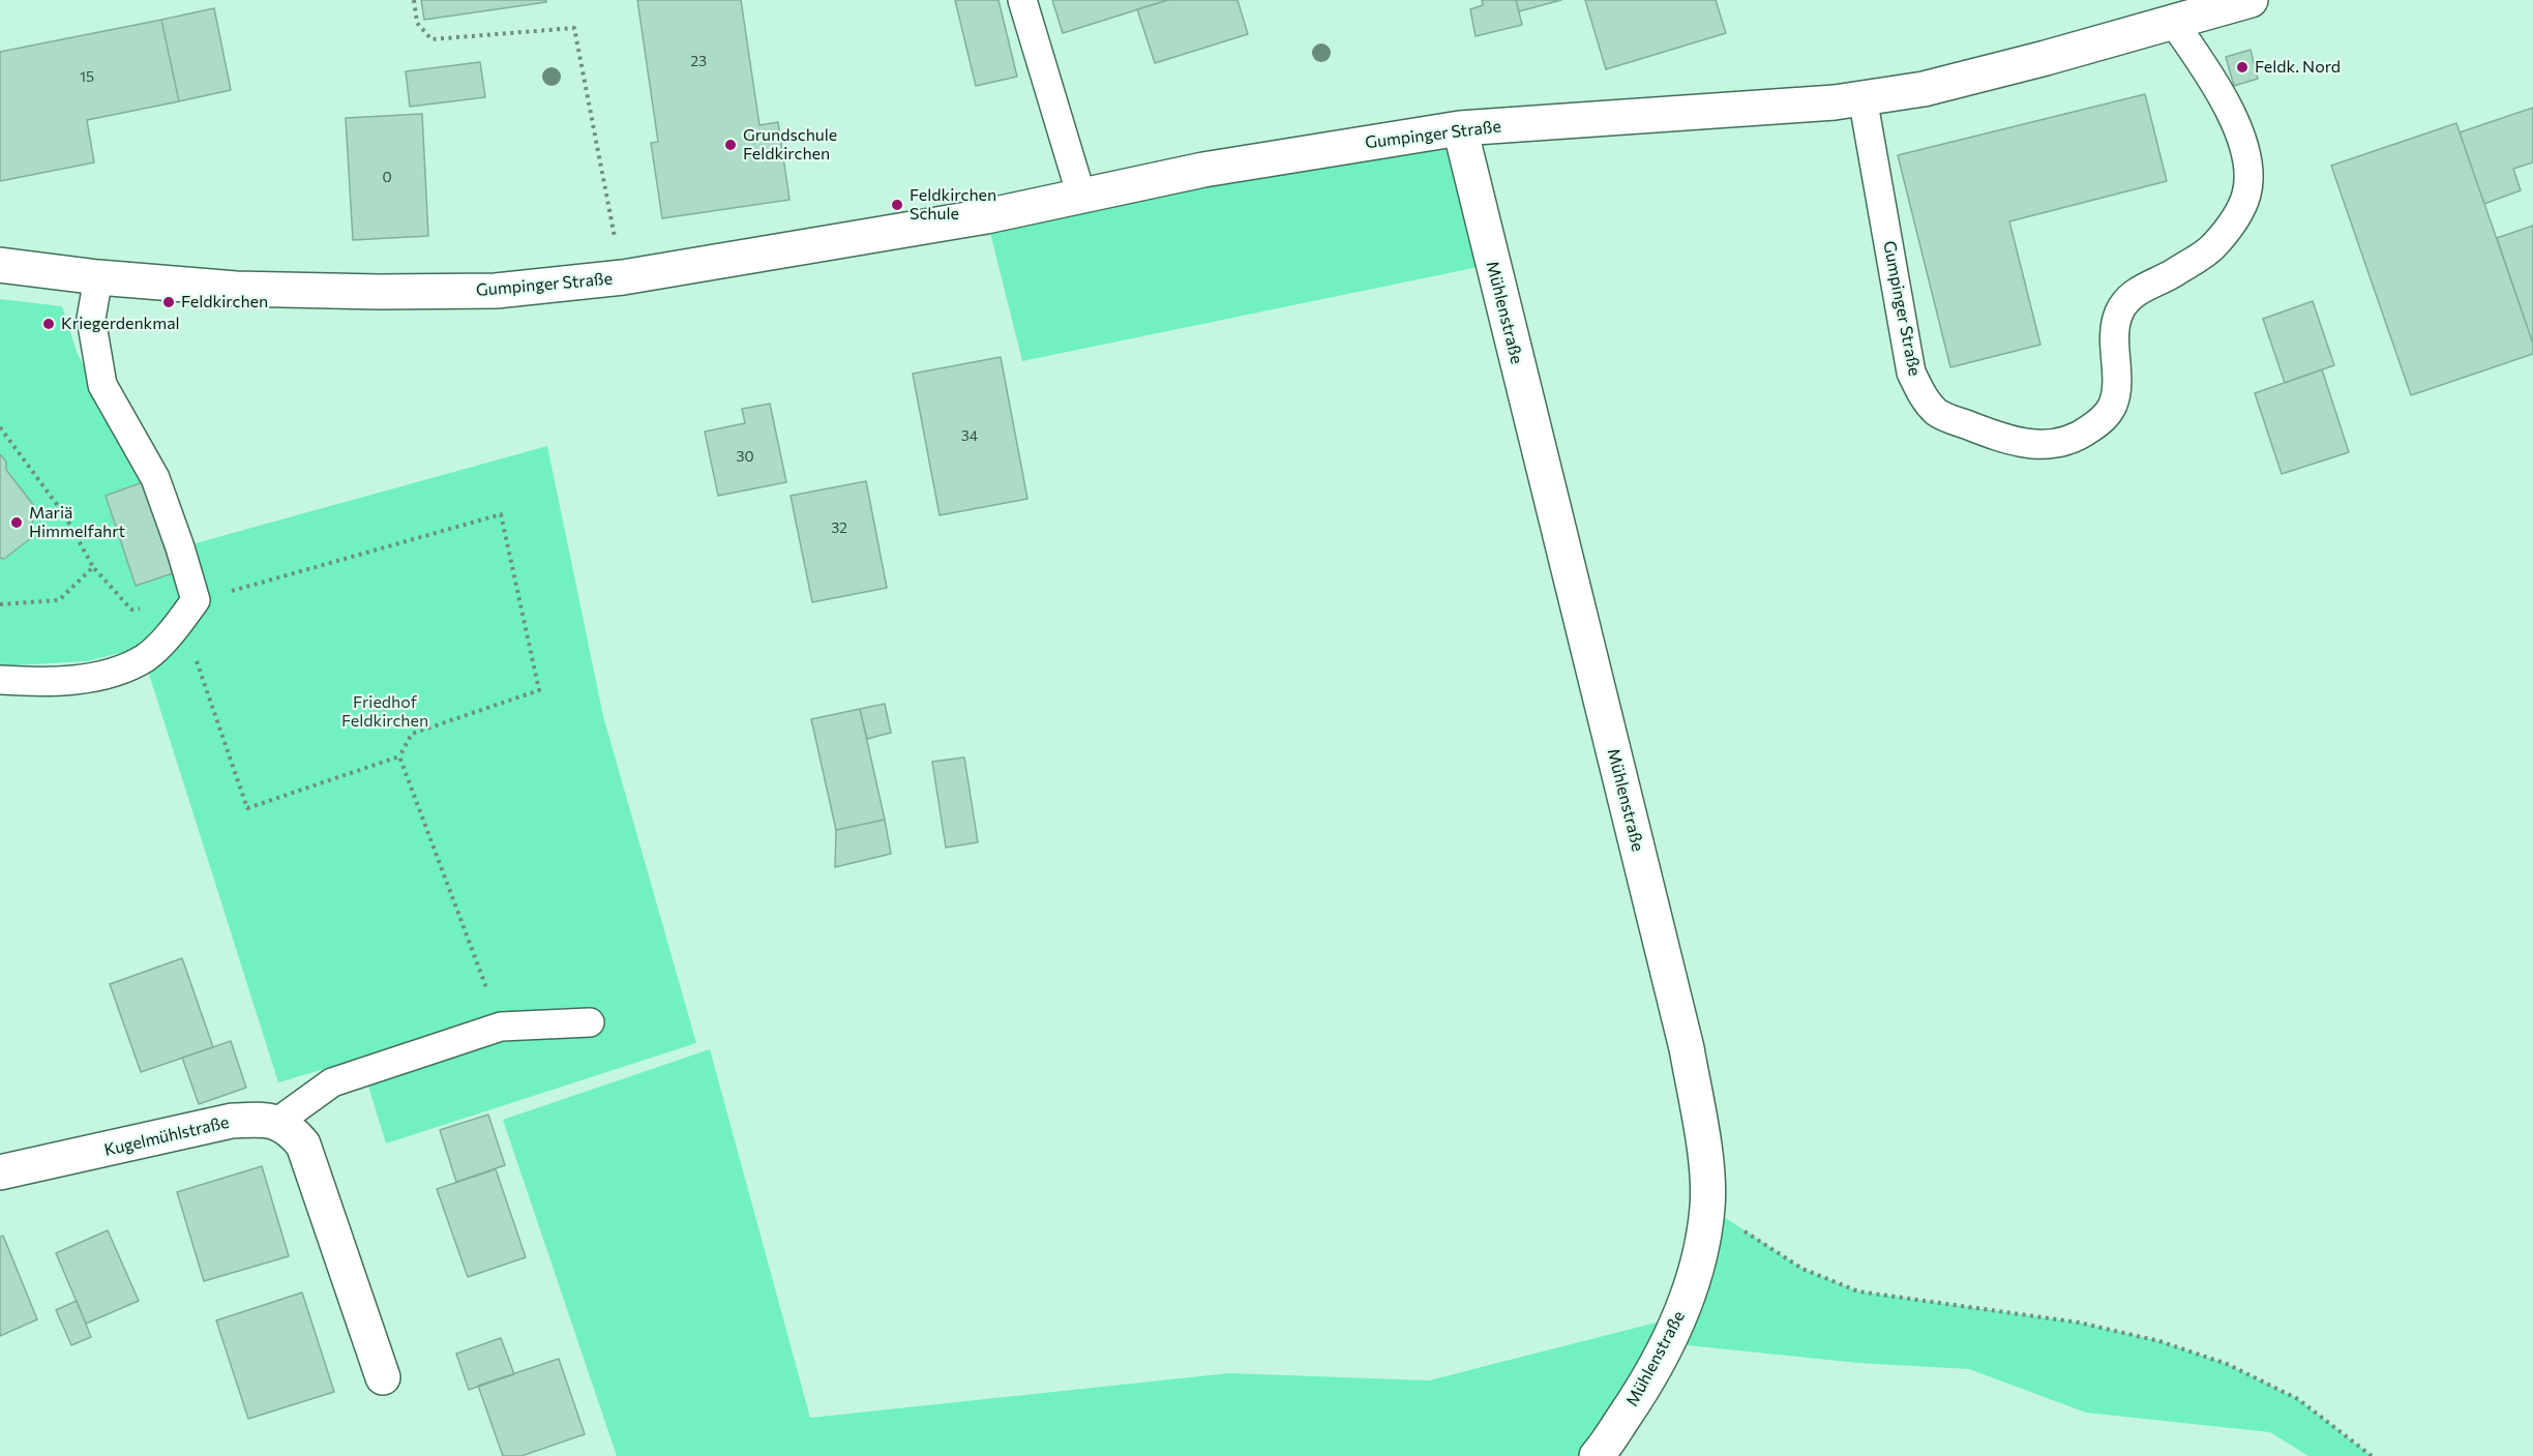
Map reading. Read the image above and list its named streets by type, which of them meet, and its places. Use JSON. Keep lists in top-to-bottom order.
{
  "streets": {
    "street": ["Gumpinger Straße", "Mühlenstraße", "Kugelmühlstraße"]
  },
  "crossings": [
    ["Gumpinger Straße", "Mühlenstraße"]
  ],
  "parks": ["Friedhof Feldkirchen"],
  "places": [
    "Feldk. Nord",
    "Grundschule Feldkirchen",
    "Feldkirchen Schule",
    "Feldkirchen",
    "Kriegerdenkmal",
    "Mariä Himmelfahrt"
  ],
  "house_numbers": [
    "23",
    "15",
    "0",
    "34",
    "30",
    "32"
  ]
}
